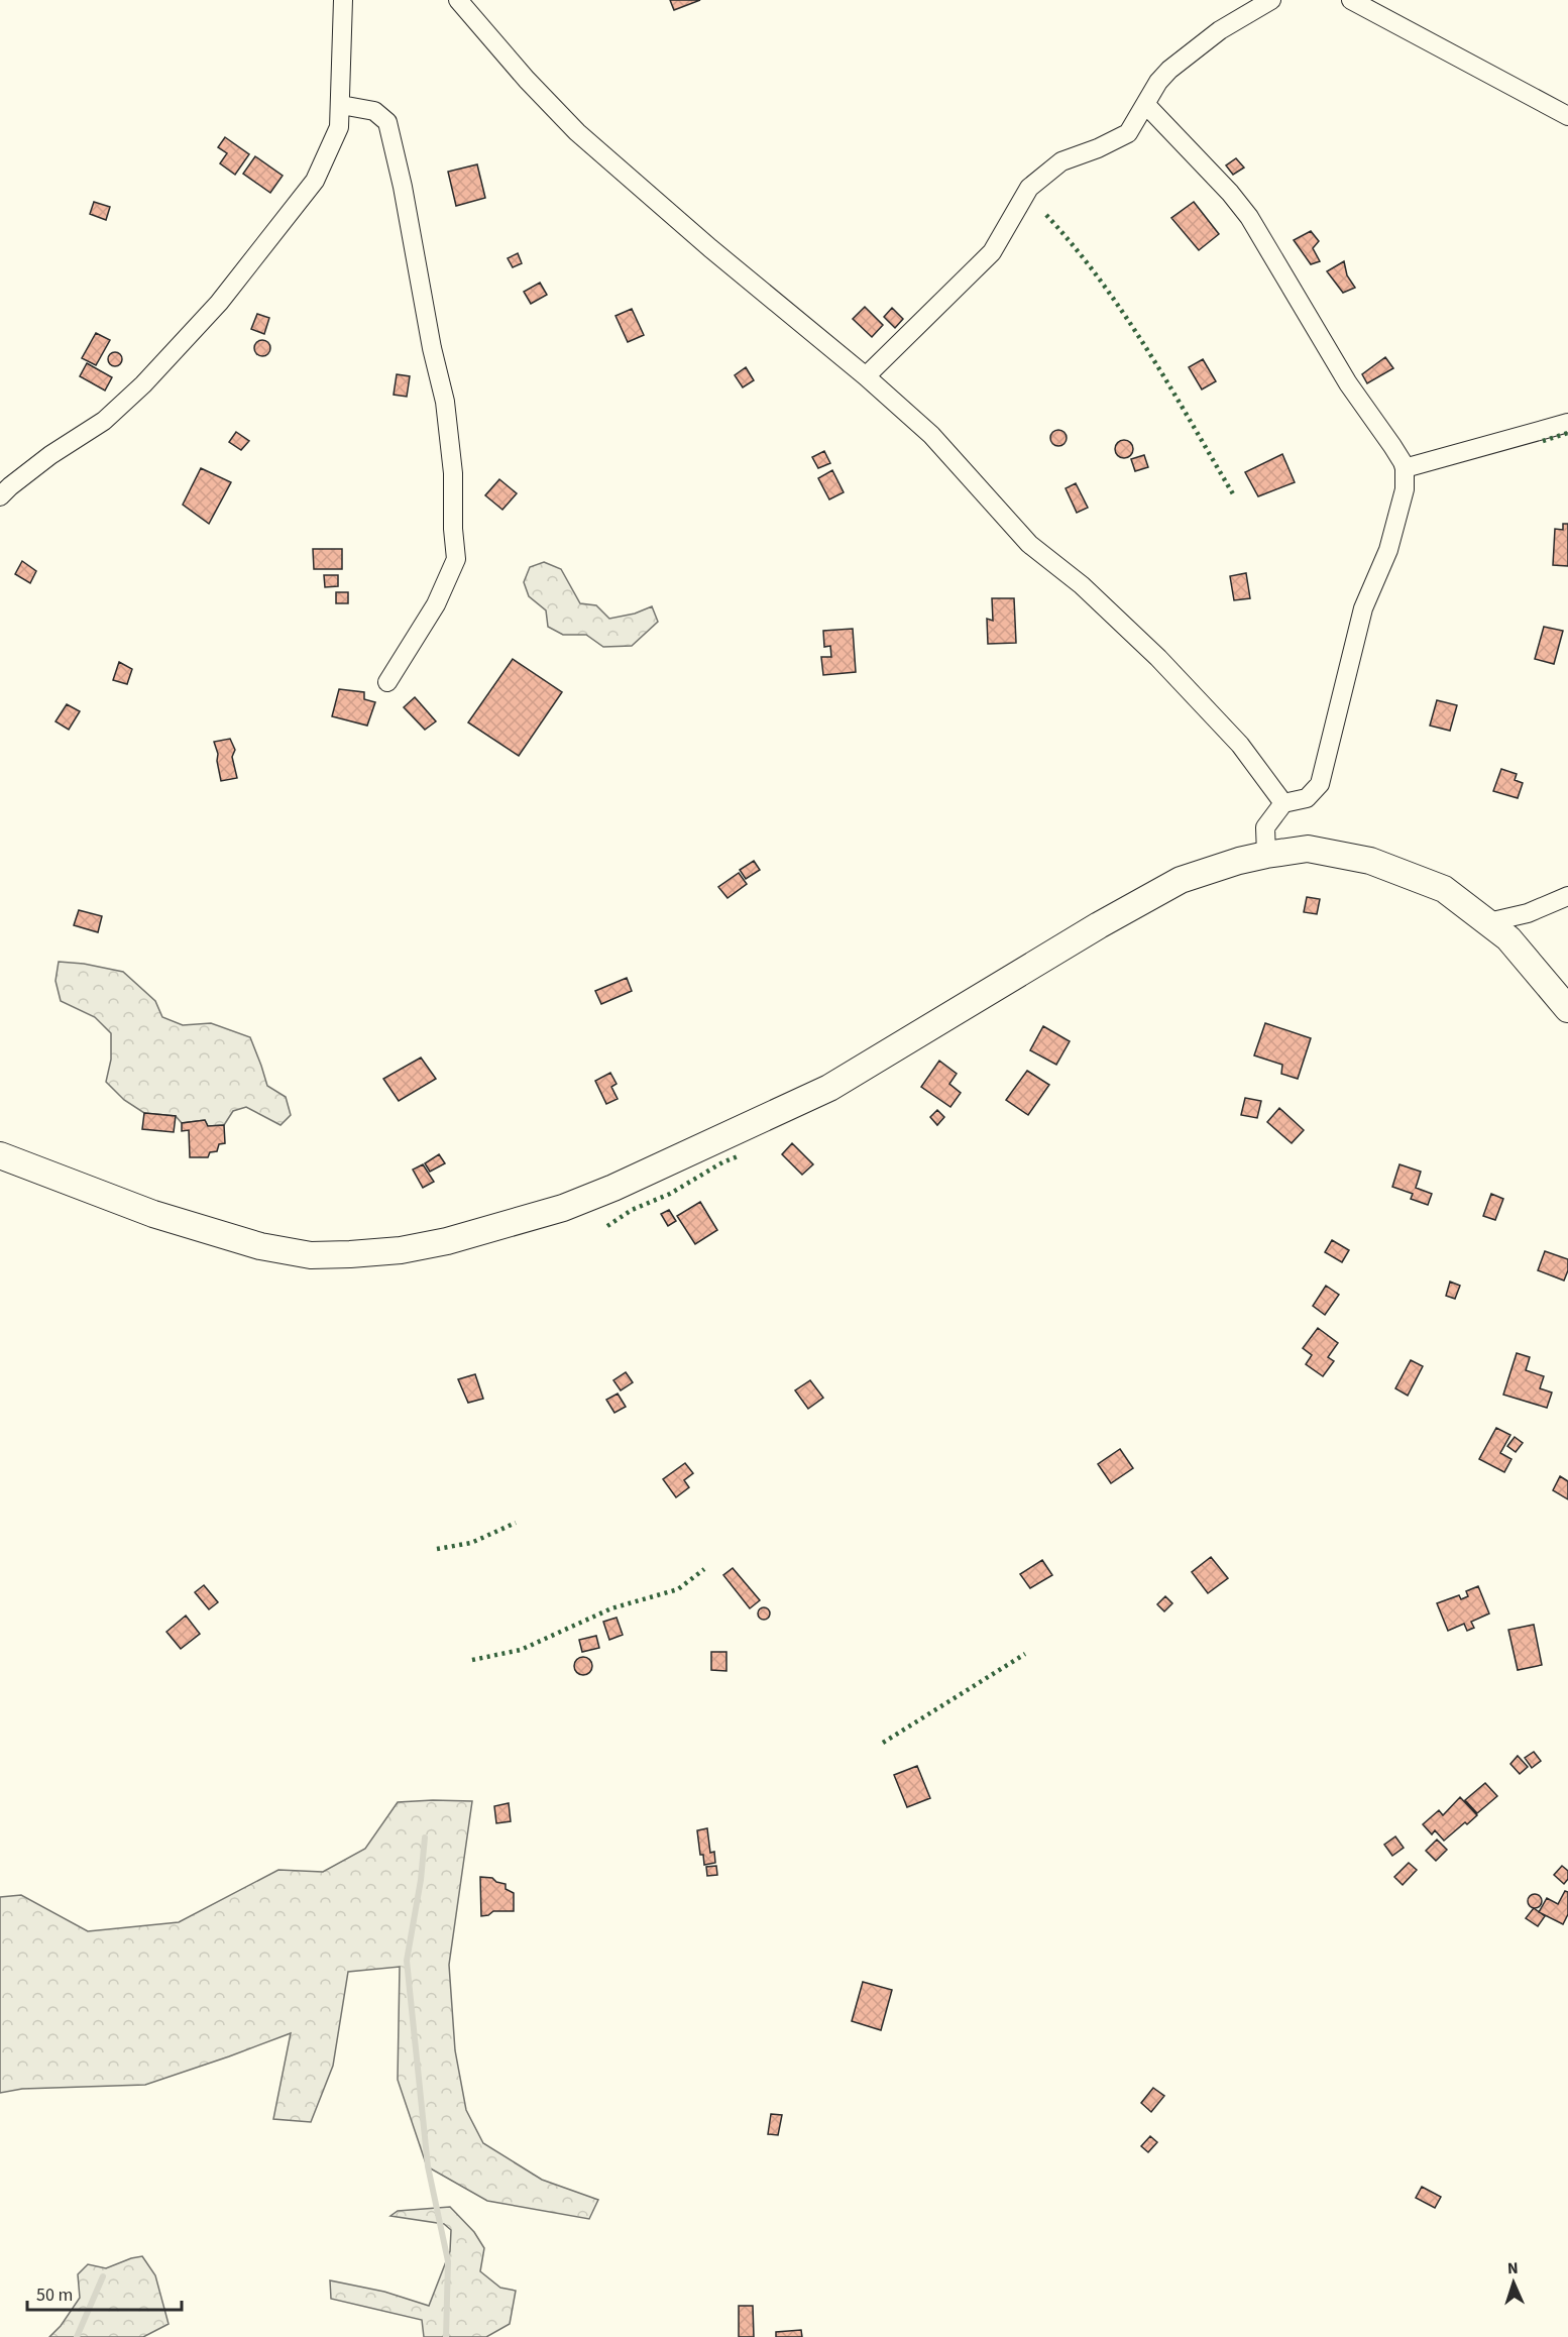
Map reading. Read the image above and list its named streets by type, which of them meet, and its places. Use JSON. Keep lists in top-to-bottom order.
{
  "scale_bar": "50 m",
  "north": "top"
}
